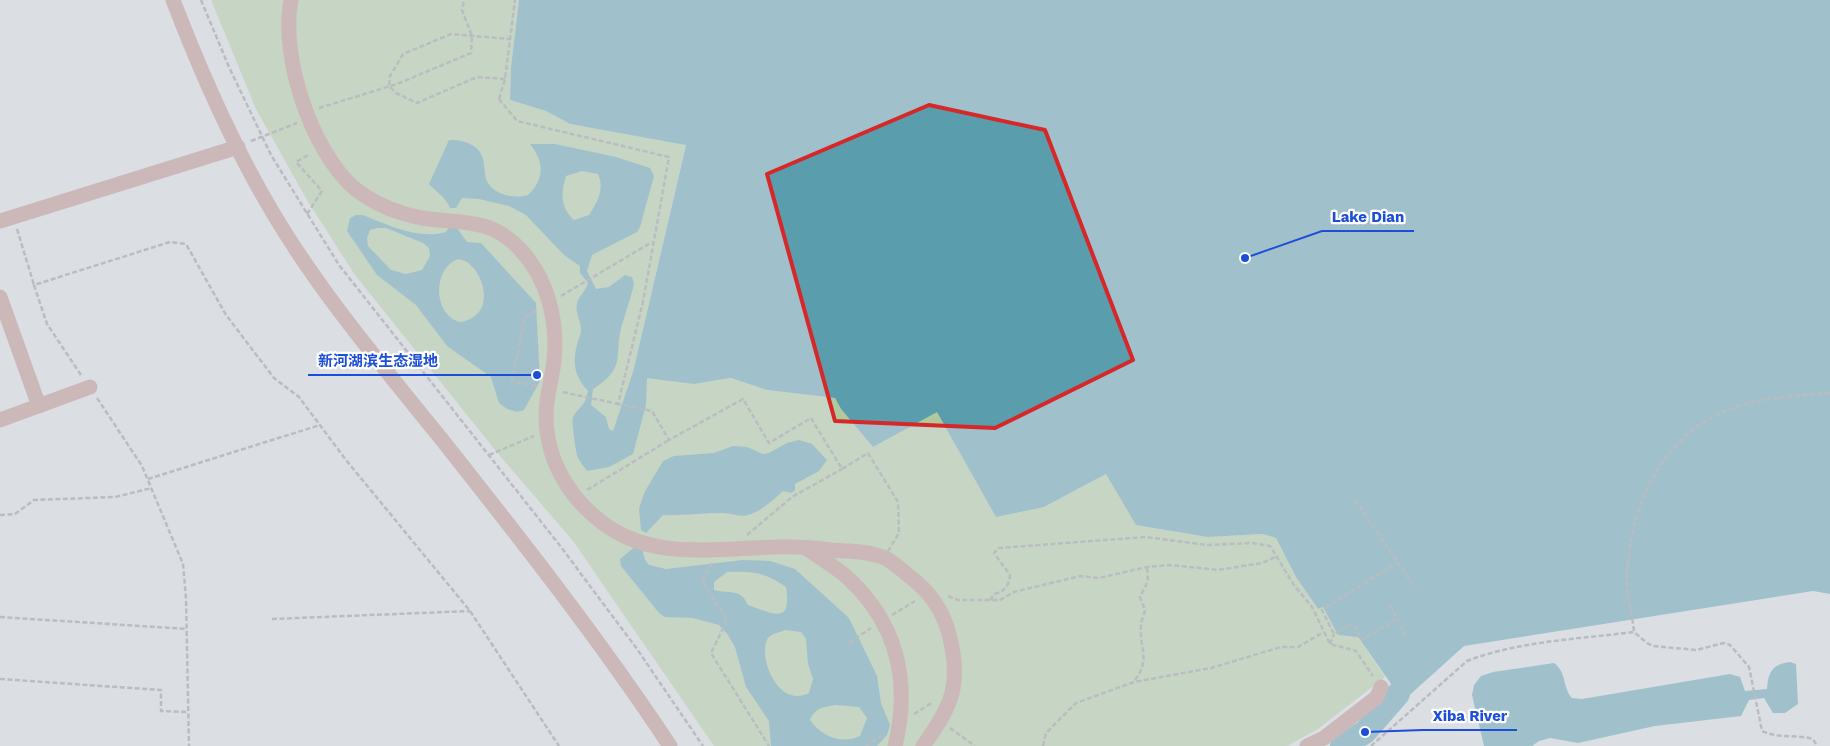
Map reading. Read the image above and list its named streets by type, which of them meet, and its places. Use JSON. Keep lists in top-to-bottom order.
{
  "places": ["Lake Dian", "新河湖滨生态湿地", "Xiba River"]
}
